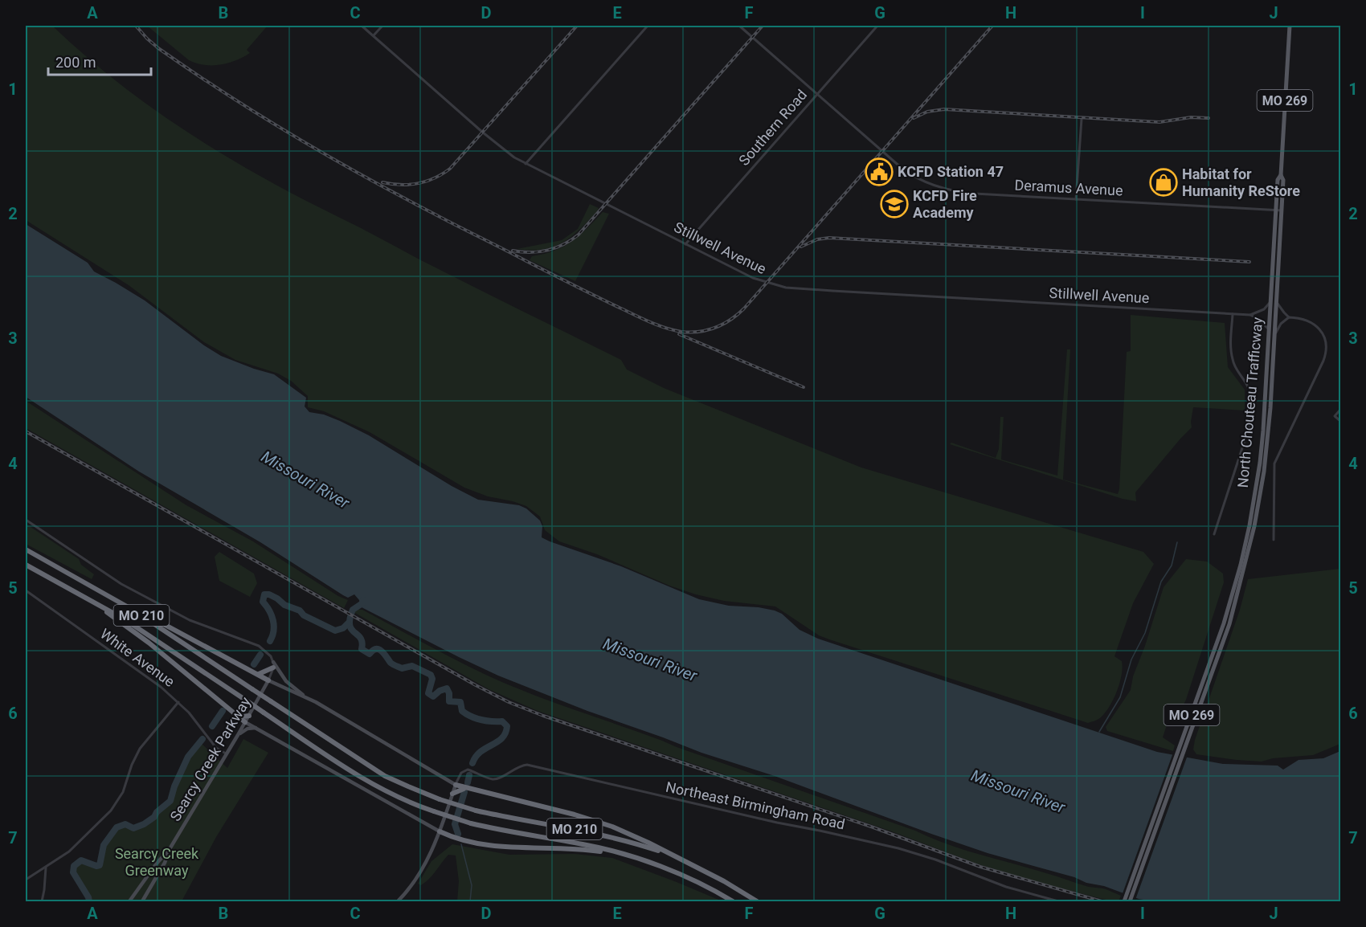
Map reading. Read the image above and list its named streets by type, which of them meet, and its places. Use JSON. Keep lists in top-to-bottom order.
{
  "streets": {
    "highway": ["MO 210"],
    "main road": ["MO 269", "North Chouteau Trafficway", "Searcy Creek Parkway"],
    "street": [
      "Southern Road",
      "Deramus Avenue",
      "Stillwell Avenue",
      "White Avenue",
      "Northeast Birmingham Road"
    ]
  },
  "crossings": [
    ["Southern Road", "Deramus Avenue"],
    ["Southern Road", "Stillwell Avenue"],
    ["Deramus Avenue", "North Chouteau Trafficway"],
    ["Stillwell Avenue", "North Chouteau Trafficway"],
    ["White Avenue", "Searcy Creek Parkway"]
  ],
  "water": ["Missouri River"],
  "parks": ["Searcy Creek Greenway"],
  "places": {
    "public building": ["KCFD Station 47"],
    "shop": ["Habitat for Humanity ReStore"],
    "school or university": ["KCFD Fire Academy"]
  },
  "scale_bar": "200 m",
  "grid": {
    "columns": [
      "A",
      "B",
      "C",
      "D",
      "E",
      "F",
      "G",
      "H",
      "I",
      "J"
    ],
    "rows": [
      "1",
      "2",
      "3",
      "4",
      "5",
      "6",
      "7"
    ]
  }
}
